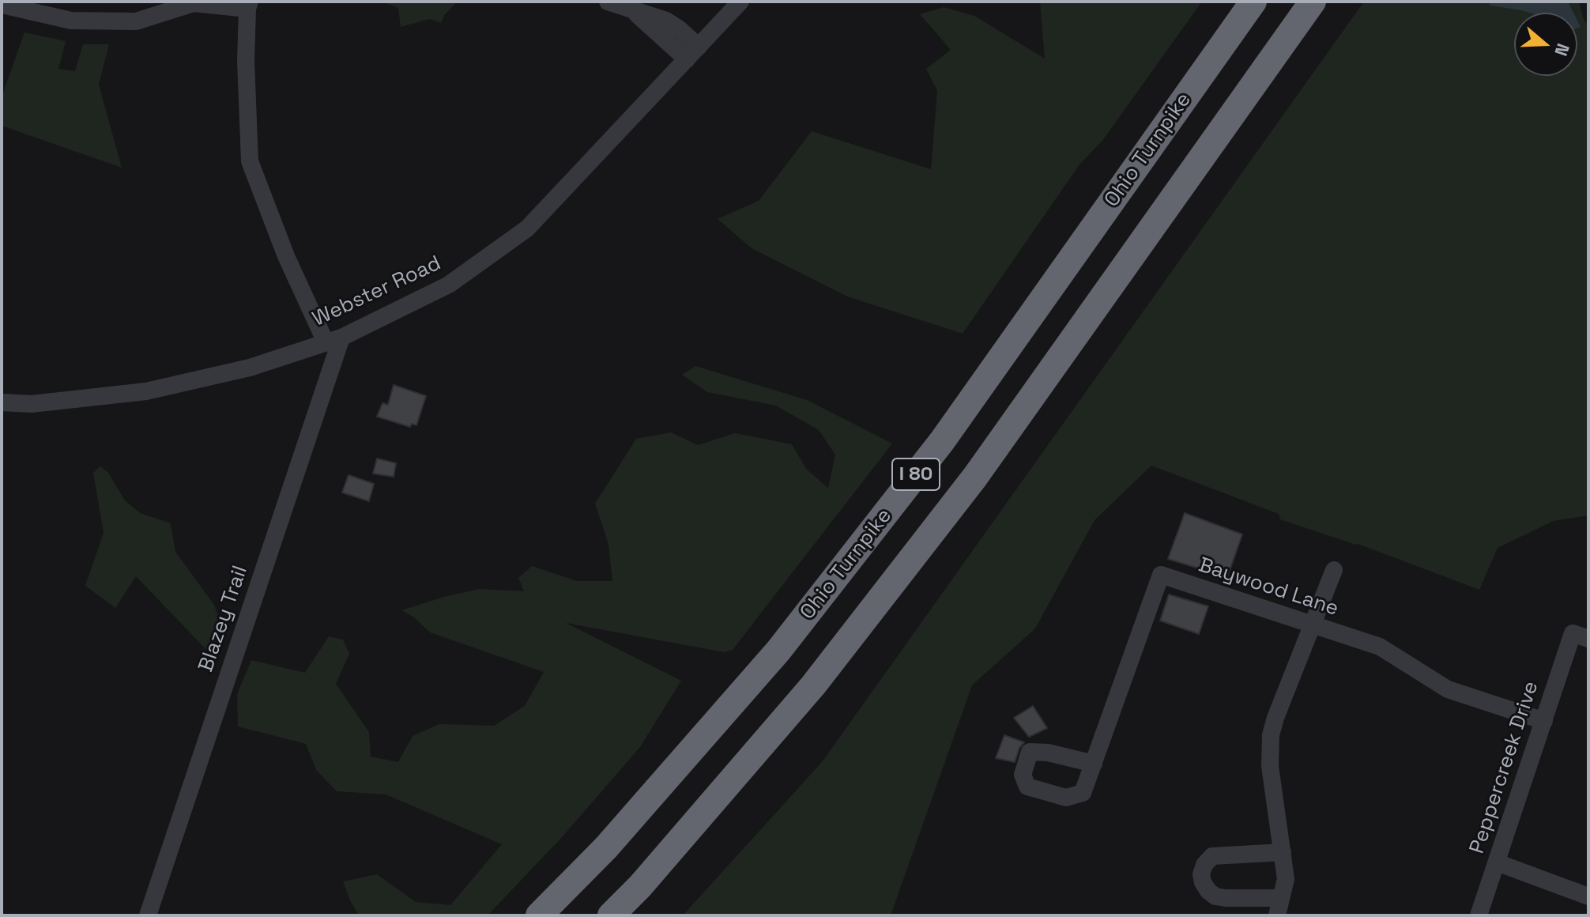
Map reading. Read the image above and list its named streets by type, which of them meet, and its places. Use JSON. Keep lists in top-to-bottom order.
{
  "streets": {
    "highway": ["Ohio Turnpike", "I 80"],
    "street": [
      "Webster Road",
      "Baywood Lane",
      "Blazey Trail",
      "Peppercreek Drive"
    ]
  },
  "crossings": [
    ["Webster Road", "Blazey Trail"],
    ["Baywood Lane", "Peppercreek Drive"]
  ],
  "north": "right"
}
